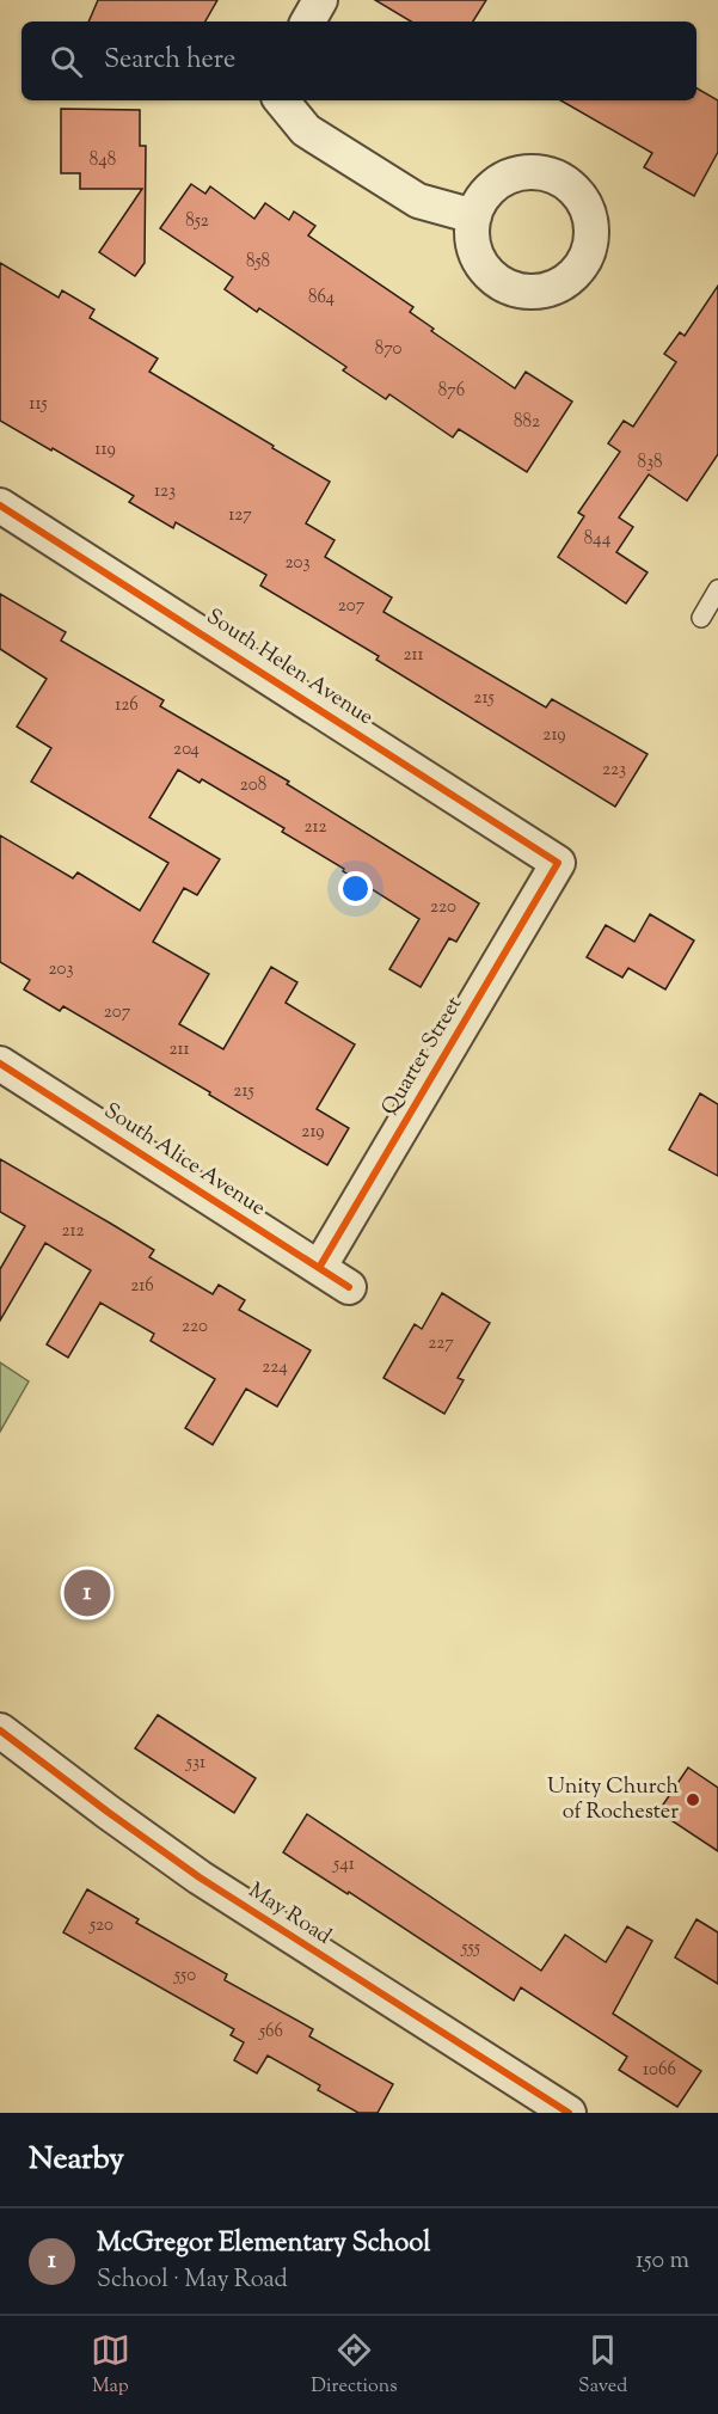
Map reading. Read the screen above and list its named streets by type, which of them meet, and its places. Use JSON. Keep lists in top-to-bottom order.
{
  "streets": {
    "street": [
      "South Helen Avenue",
      "Quarter Street",
      "South Alice Avenue",
      "May Road"
    ]
  },
  "crossings": [
    ["South Helen Avenue", "Quarter Street"],
    ["Quarter Street", "South Alice Avenue"]
  ],
  "places": ["Unity Church of Rochester"],
  "house_numbers": [
    "848",
    "852",
    "858",
    "864",
    "870",
    "876",
    "115",
    "882",
    "119",
    "838",
    "123",
    "127",
    "844",
    "203",
    "207",
    "211",
    "215",
    "126",
    "219",
    "204",
    "223",
    "208",
    "212",
    "220",
    "203",
    "207",
    "211",
    "215",
    "219",
    "212",
    "216",
    "220",
    "227",
    "224",
    "531",
    "541",
    "520",
    "555",
    "550",
    "566",
    "1066"
  ],
  "page": {
    "search": "Search here",
    "pins": "1",
    "heading": "Nearby",
    "list": [
      {
        "mark": "1",
        "name": "McGregor Elementary School",
        "note": "School · May Road",
        "value": "150 m"
      }
    ],
    "nav": ["Map", "Directions", "Saved"]
  }
}
